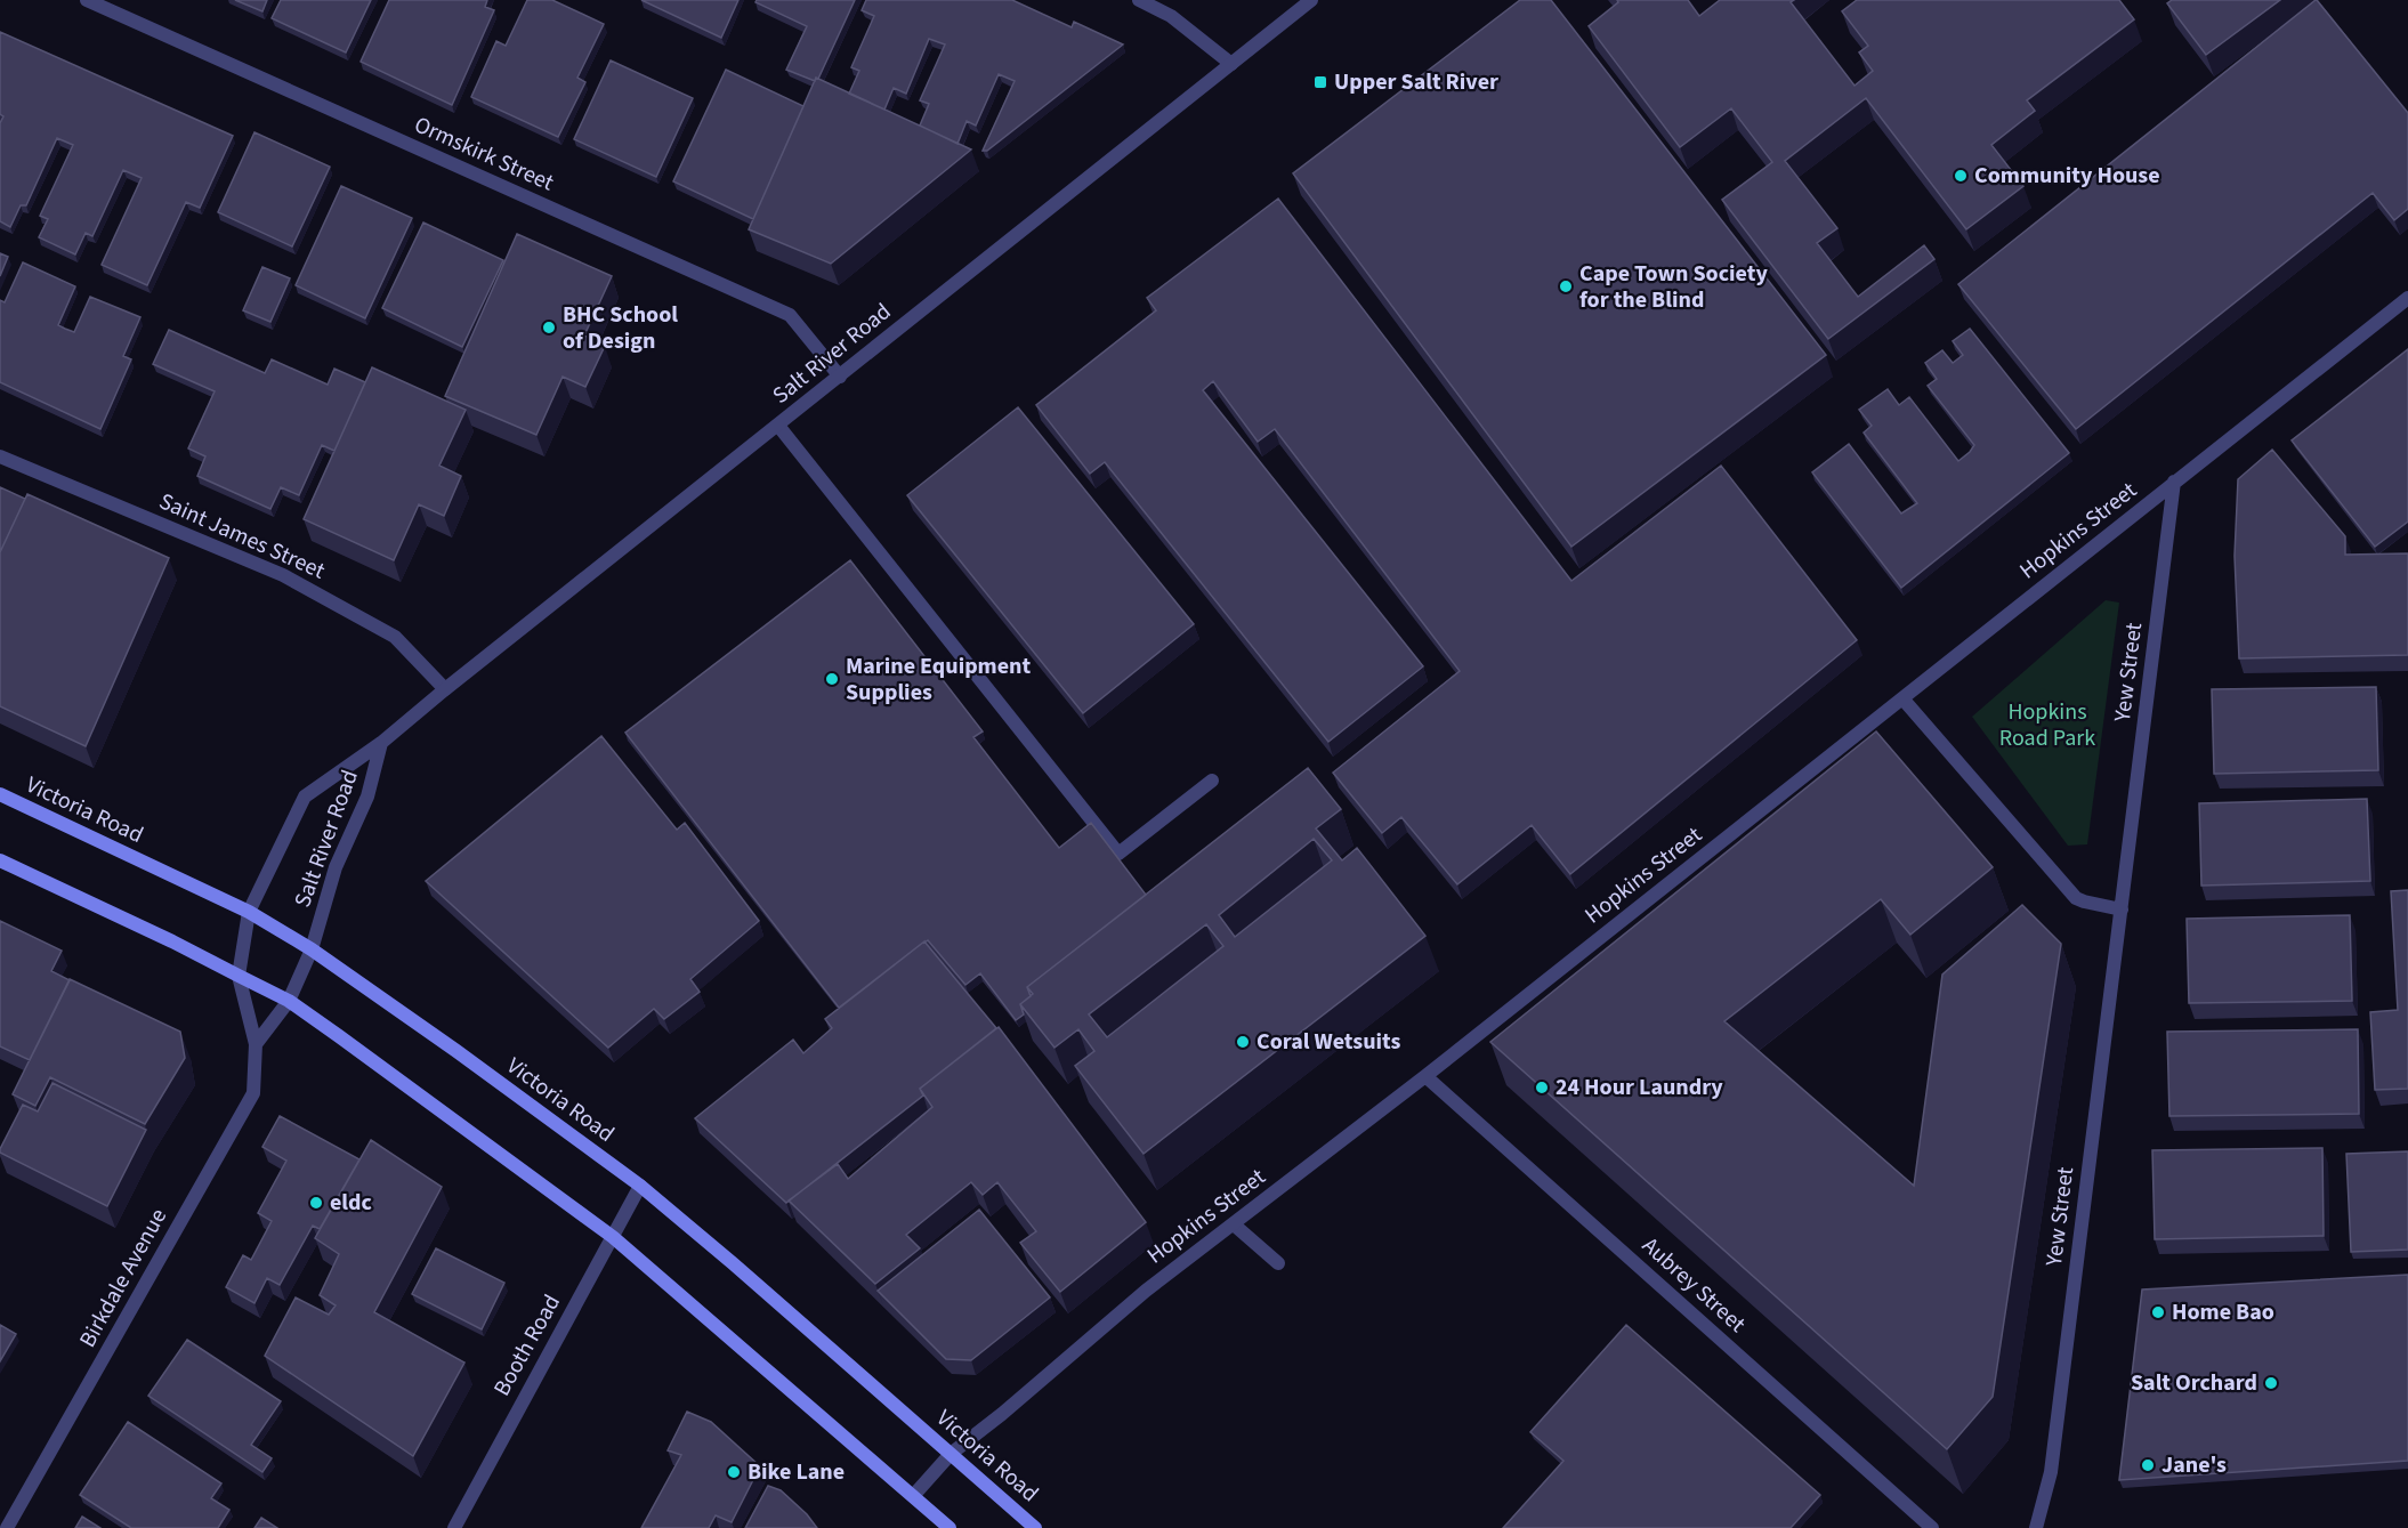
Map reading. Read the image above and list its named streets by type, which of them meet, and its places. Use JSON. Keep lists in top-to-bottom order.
{
  "streets": {
    "main road": ["Victoria Road"],
    "street": [
      "Ormskirk Street",
      "Salt River Road",
      "Hopkins Street",
      "Saint James Street",
      "Yew Street",
      "Birkdale Avenue",
      "Aubrey Street",
      "Booth Road"
    ]
  },
  "crossings": [
    ["Ormskirk Street", "Salt River Road"],
    ["Salt River Road", "Saint James Street"],
    ["Salt River Road", "Victoria Road"],
    ["Salt River Road", "Birkdale Avenue"],
    ["Hopkins Street", "Yew Street"],
    ["Hopkins Street", "Victoria Road"],
    ["Hopkins Street", "Aubrey Street"],
    ["Victoria Road", "Booth Road"]
  ],
  "parks": ["Hopkins Road Park"],
  "places": {
    "transit": ["Upper Salt River"],
    "other": [
      "Community House",
      "Cape Town Society for the Blind",
      "BHC School of Design",
      "Marine Equipment Supplies",
      "Coral Wetsuits",
      "24 Hour Laundry",
      "eldc",
      "Home Bao",
      "Salt Orchard",
      "Jane's",
      "Bike Lane"
    ]
  }
}
